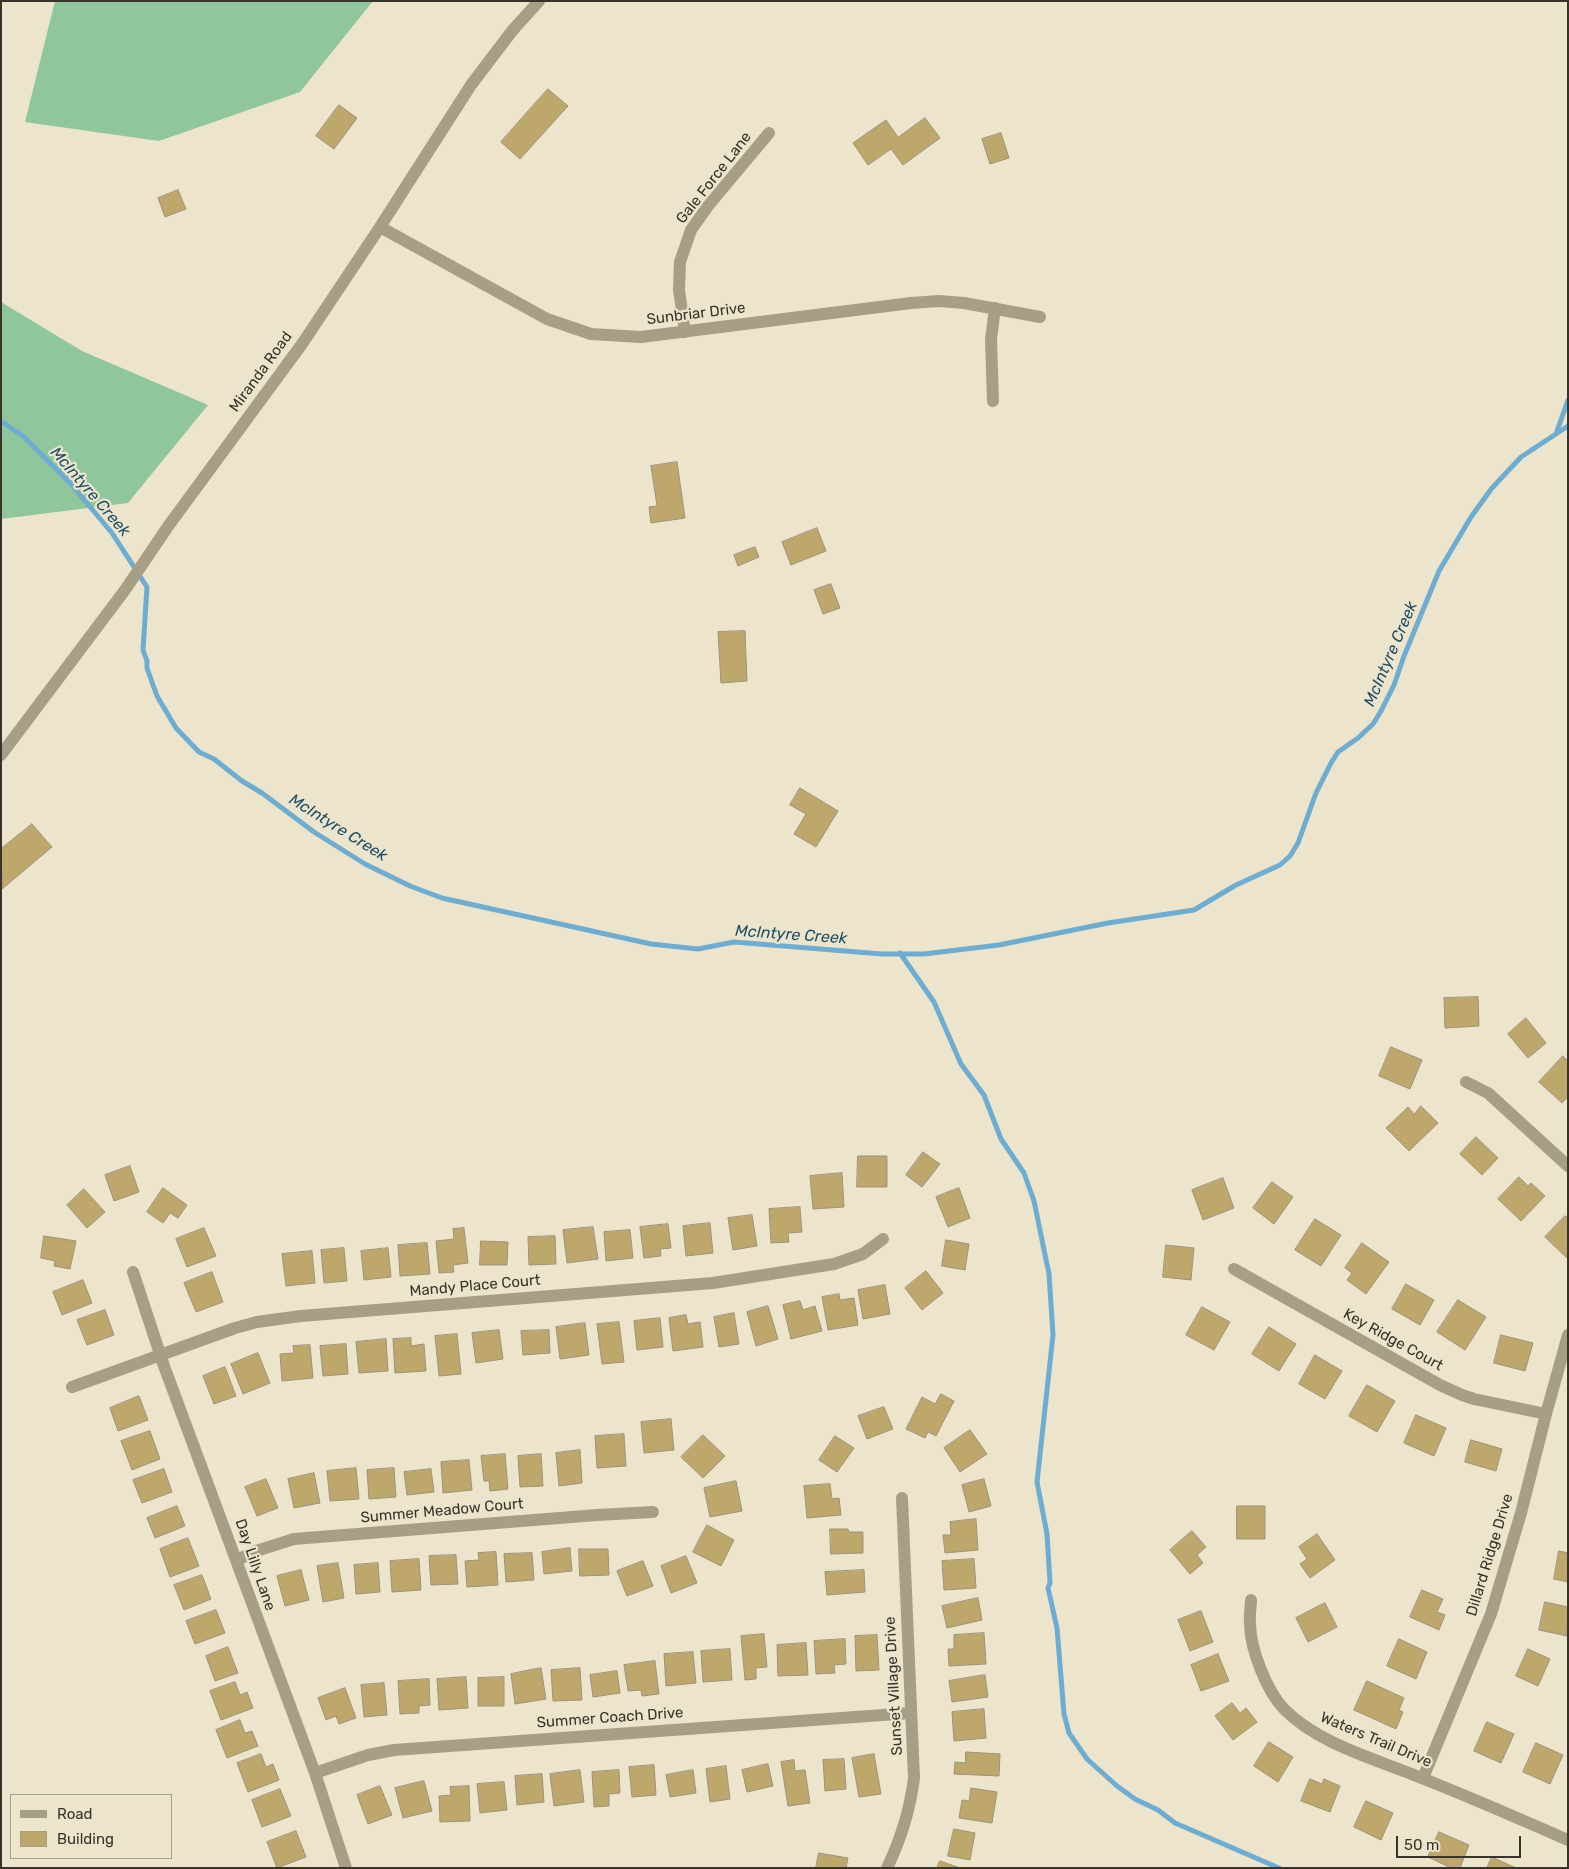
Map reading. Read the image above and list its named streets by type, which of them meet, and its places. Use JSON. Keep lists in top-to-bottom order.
{
  "streets": {
    "street": [
      "Gale Force Lane",
      "Sunbriar Drive",
      "Miranda Road",
      "Mandy Place Court",
      "Key Ridge Court",
      "Summer Meadow Court",
      "Dillard Ridge Drive",
      "Day Lilly Lane",
      "Sunset Village Drive",
      "Summer Coach Drive",
      "Waters Trail Drive"
    ]
  },
  "crossings": [
    ["Gale Force Lane", "Sunbriar Drive"],
    ["Sunbriar Drive", "Miranda Road"],
    ["Mandy Place Court", "Day Lilly Lane"],
    ["Key Ridge Court", "Dillard Ridge Drive"],
    ["Summer Meadow Court", "Day Lilly Lane"],
    ["Dillard Ridge Drive", "Waters Trail Drive"],
    ["Day Lilly Lane", "Summer Coach Drive"],
    ["Sunset Village Drive", "Summer Coach Drive"]
  ],
  "water": ["McIntyre Creek"],
  "legend": ["Road", "Building"],
  "scale_bar": "50 m"
}
